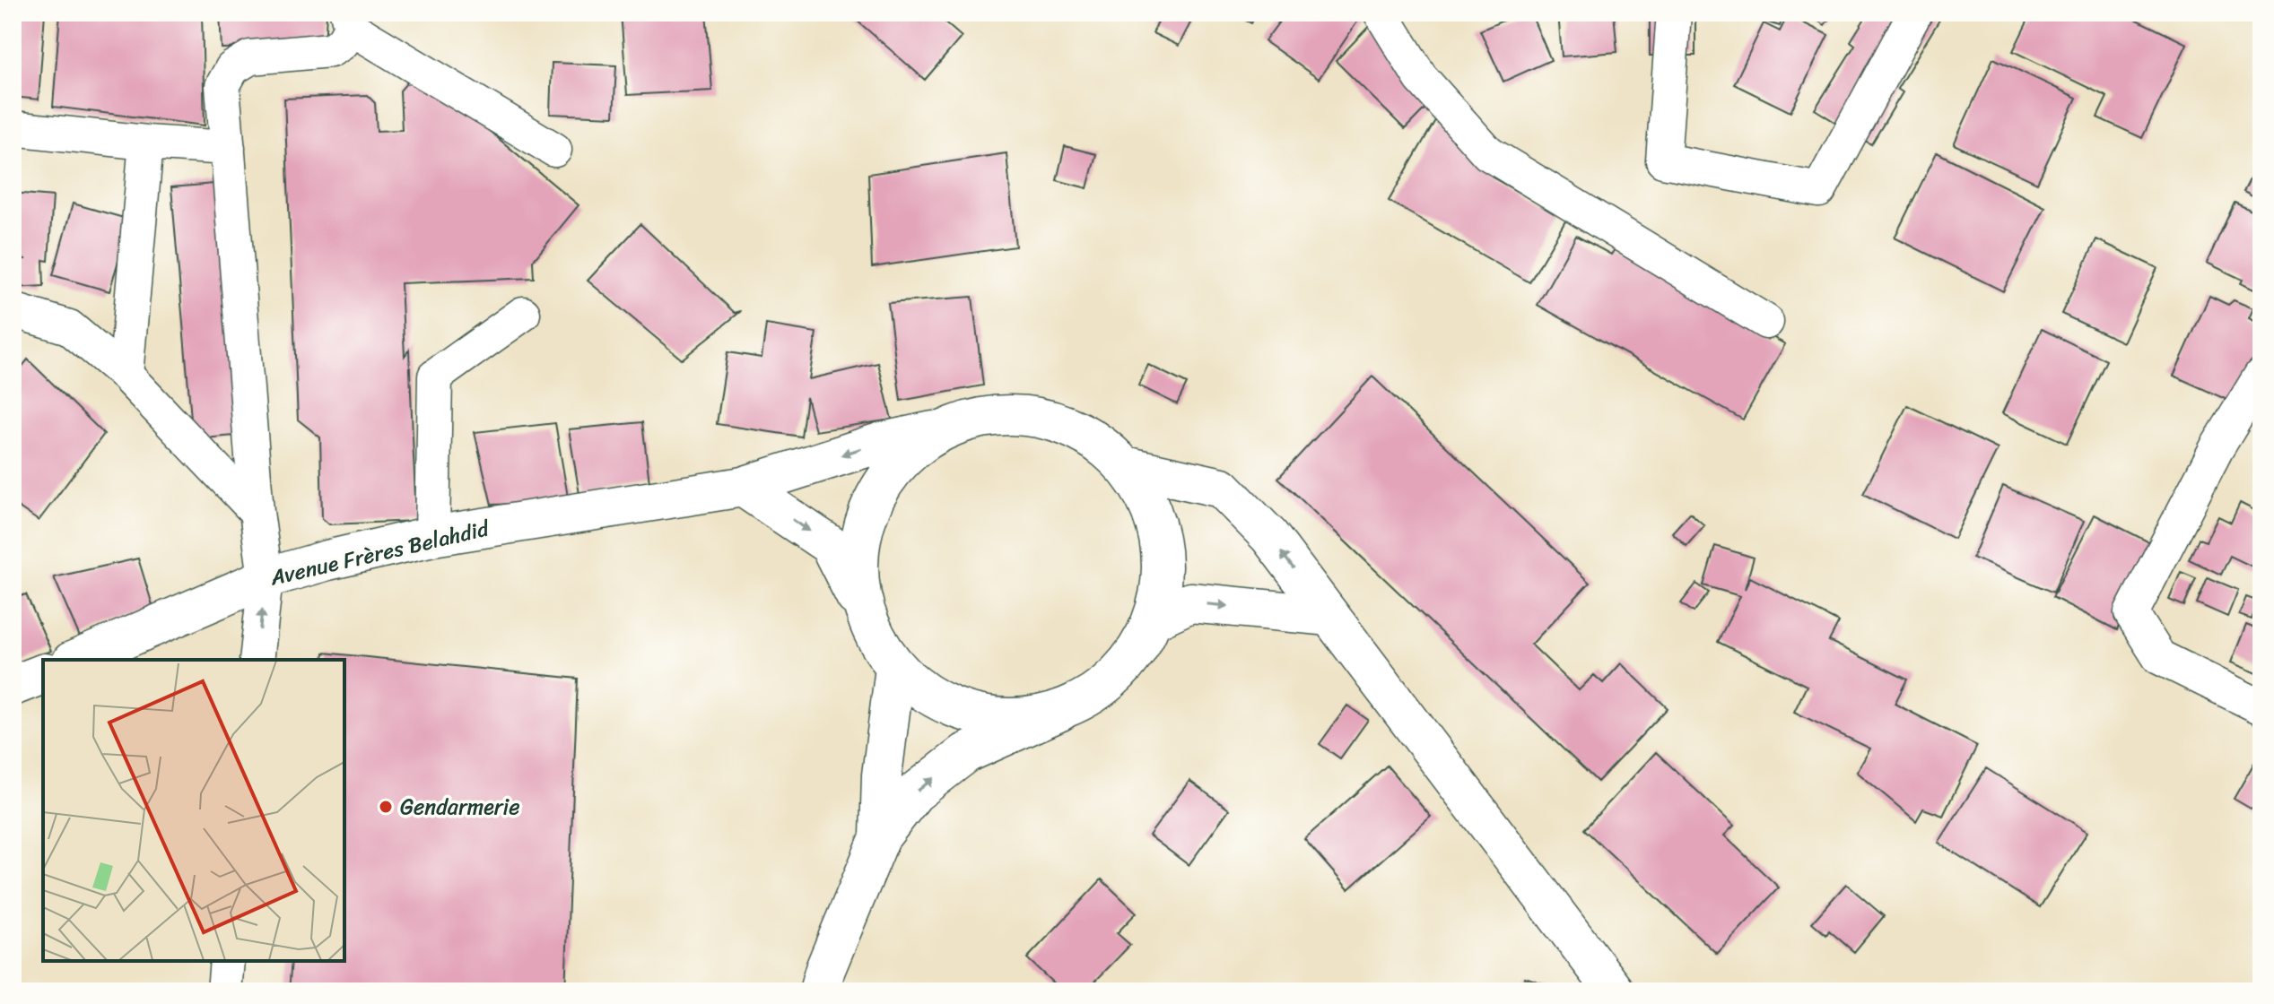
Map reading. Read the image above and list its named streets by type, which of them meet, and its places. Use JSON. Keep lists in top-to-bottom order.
{
  "streets": {
    "main road": ["Avenue Frères Belahdid"]
  },
  "places": ["Gendarmerie"]
}
